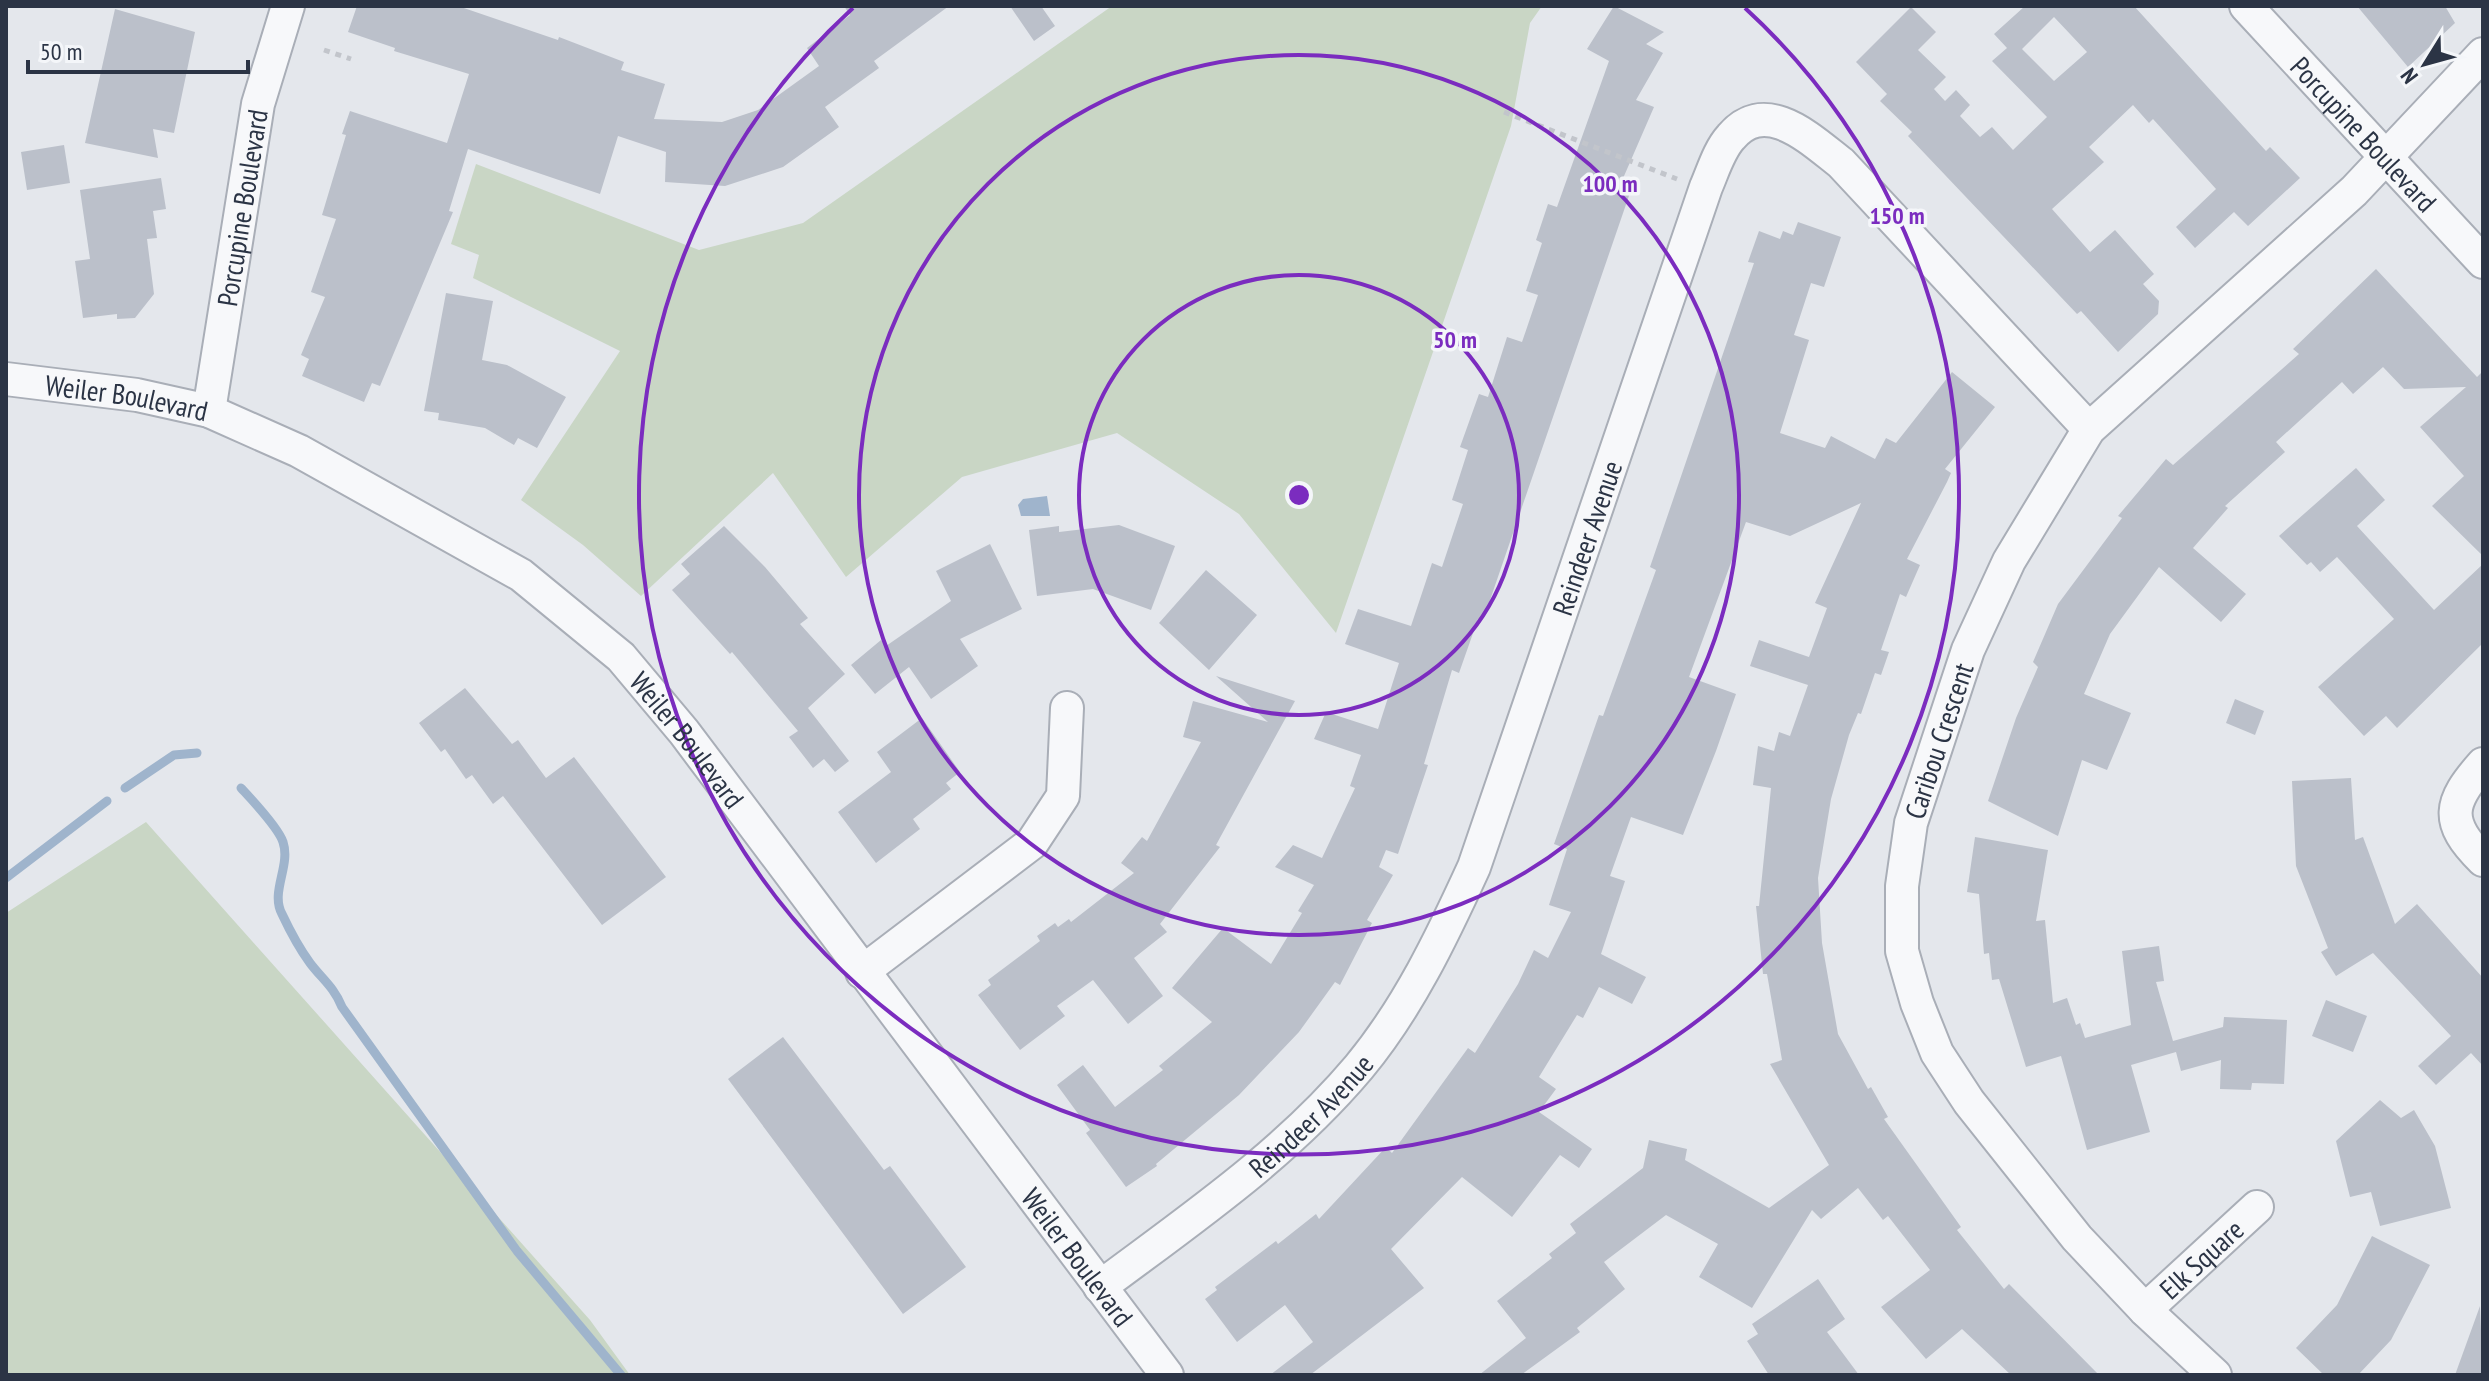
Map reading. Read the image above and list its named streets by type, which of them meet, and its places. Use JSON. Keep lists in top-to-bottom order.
{
  "streets": {
    "street": [
      "Porcupine Boulevard",
      "Weiler Boulevard",
      "Reindeer Avenue",
      "Caribou Crescent",
      "Elk Square"
    ]
  },
  "crossings": [
    ["Porcupine Boulevard", "Weiler Boulevard"],
    ["Porcupine Boulevard", "Caribou Crescent"],
    ["Weiler Boulevard", "Reindeer Avenue"],
    ["Reindeer Avenue", "Caribou Crescent"],
    ["Caribou Crescent", "Elk Square"]
  ],
  "scale_bar": "50 m",
  "north": "bottom left",
  "rings": ["100 m", "150 m", "50 m"]
}
